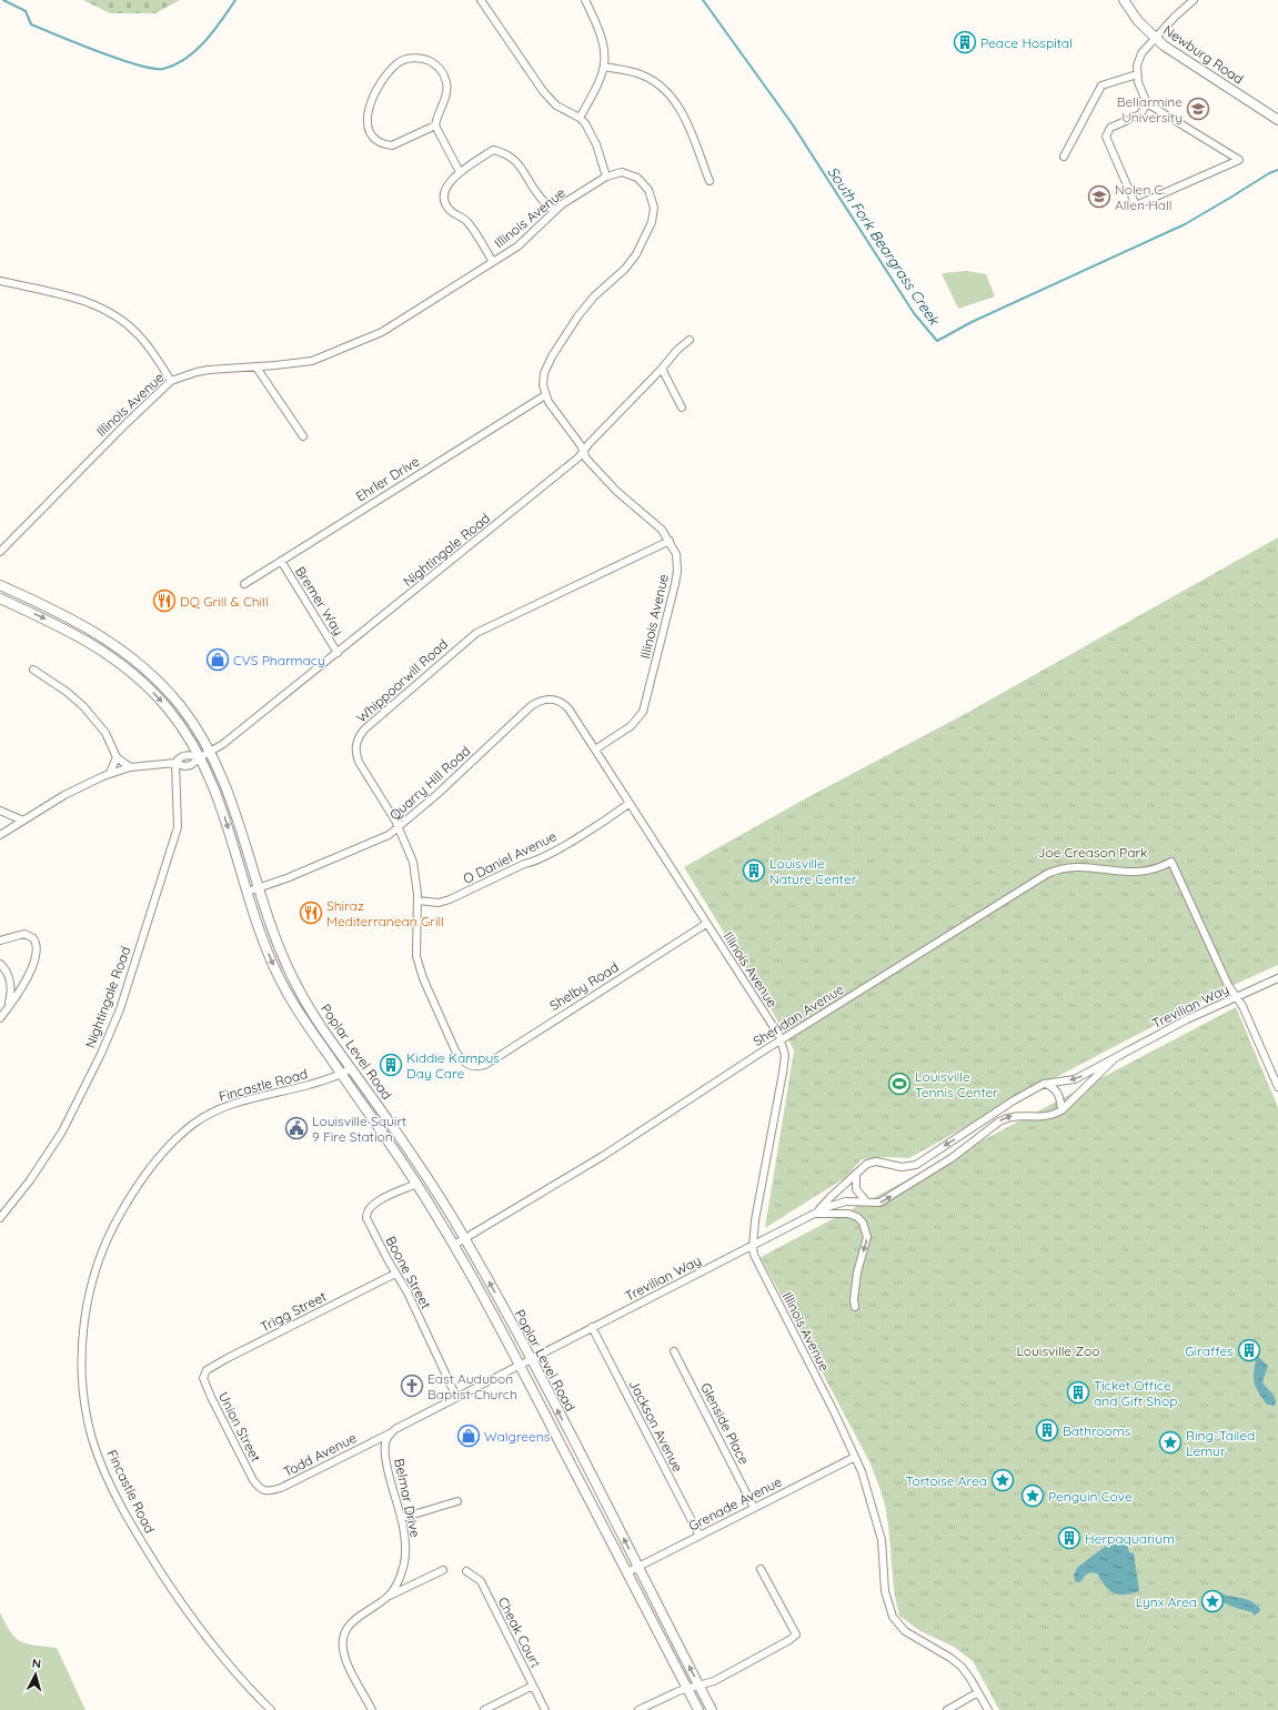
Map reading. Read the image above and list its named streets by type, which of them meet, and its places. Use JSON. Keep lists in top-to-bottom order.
{
  "streets": {
    "main road": ["Newburg Road", "Poplar Level Road"],
    "street": [
      "Illinois Avenue",
      "Ehrler Drive",
      "Nightingale Road",
      "Bremer Way",
      "Whippoorwill Road",
      "Quarry Hill Road",
      "O Daniel Avenue",
      "Shelby Road",
      "Trevilian Way",
      "Sheridan Avenue",
      "Fincastle Road",
      "Boone Street",
      "Trigg Street",
      "Glenside Place",
      "Jackson Avenue",
      "Union Street",
      "Todd Avenue",
      "Belmar Drive",
      "Grenade Avenue",
      "Cheak Court"
    ]
  },
  "crossings": [
    ["Illinois Avenue", "Ehrler Drive"],
    ["Illinois Avenue", "Nightingale Road"],
    ["Illinois Avenue", "Whippoorwill Road"],
    ["Illinois Avenue", "Quarry Hill Road"],
    ["Illinois Avenue", "O Daniel Avenue"],
    ["Illinois Avenue", "Shelby Road"],
    ["Illinois Avenue", "Trevilian Way"],
    ["Illinois Avenue", "Sheridan Avenue"],
    ["Illinois Avenue", "Grenade Avenue"],
    ["Ehrler Drive", "Bremer Way"],
    ["Nightingale Road", "Bremer Way"],
    ["Nightingale Road", "Poplar Level Road"],
    ["Whippoorwill Road", "Quarry Hill Road"],
    ["Whippoorwill Road", "O Daniel Avenue"],
    ["Whippoorwill Road", "Shelby Road"],
    ["Quarry Hill Road", "Poplar Level Road"],
    ["Trevilian Way", "Sheridan Avenue"],
    ["Trevilian Way", "Poplar Level Road"],
    ["Trevilian Way", "Jackson Avenue"],
    ["Sheridan Avenue", "Poplar Level Road"],
    ["Poplar Level Road", "Fincastle Road"],
    ["Poplar Level Road", "Boone Street"],
    ["Poplar Level Road", "Grenade Avenue"],
    ["Boone Street", "Trigg Street"],
    ["Trigg Street", "Union Street"],
    ["Glenside Place", "Grenade Avenue"],
    ["Jackson Avenue", "Grenade Avenue"],
    ["Union Street", "Todd Avenue"],
    ["Todd Avenue", "Belmar Drive"]
  ],
  "water": ["South Fork Beargrass Creek"],
  "parks": ["Joe Creason Park", "Louisville Zoo"],
  "places": {
    "building": [
      "Peace Hospital",
      "Louisville Nature Center",
      "Kiddie Kampus Day Care",
      "Giraffes",
      "Ticket Office and Gift Shop",
      "Bathrooms",
      "Herpaquarium"
    ],
    "school or university": ["Bellarmine University", "Nolen C. Allen Hall"],
    "restaurant": ["DQ Grill & Chill", "Shiraz Mediterranean Grill"],
    "shop": ["CVS Pharmacy", "Walgreens"],
    "sports": ["Louisville Tennis Center"],
    "public building": ["Louisville Squirt 9 Fire Station"],
    "church": ["East Audubon Baptist Church"],
    "place": [
      "Ring-Tailed Lemur",
      "Tortoise Area",
      "Penguin Cove",
      "Lynx Area"
    ]
  },
  "north": "top"
}
